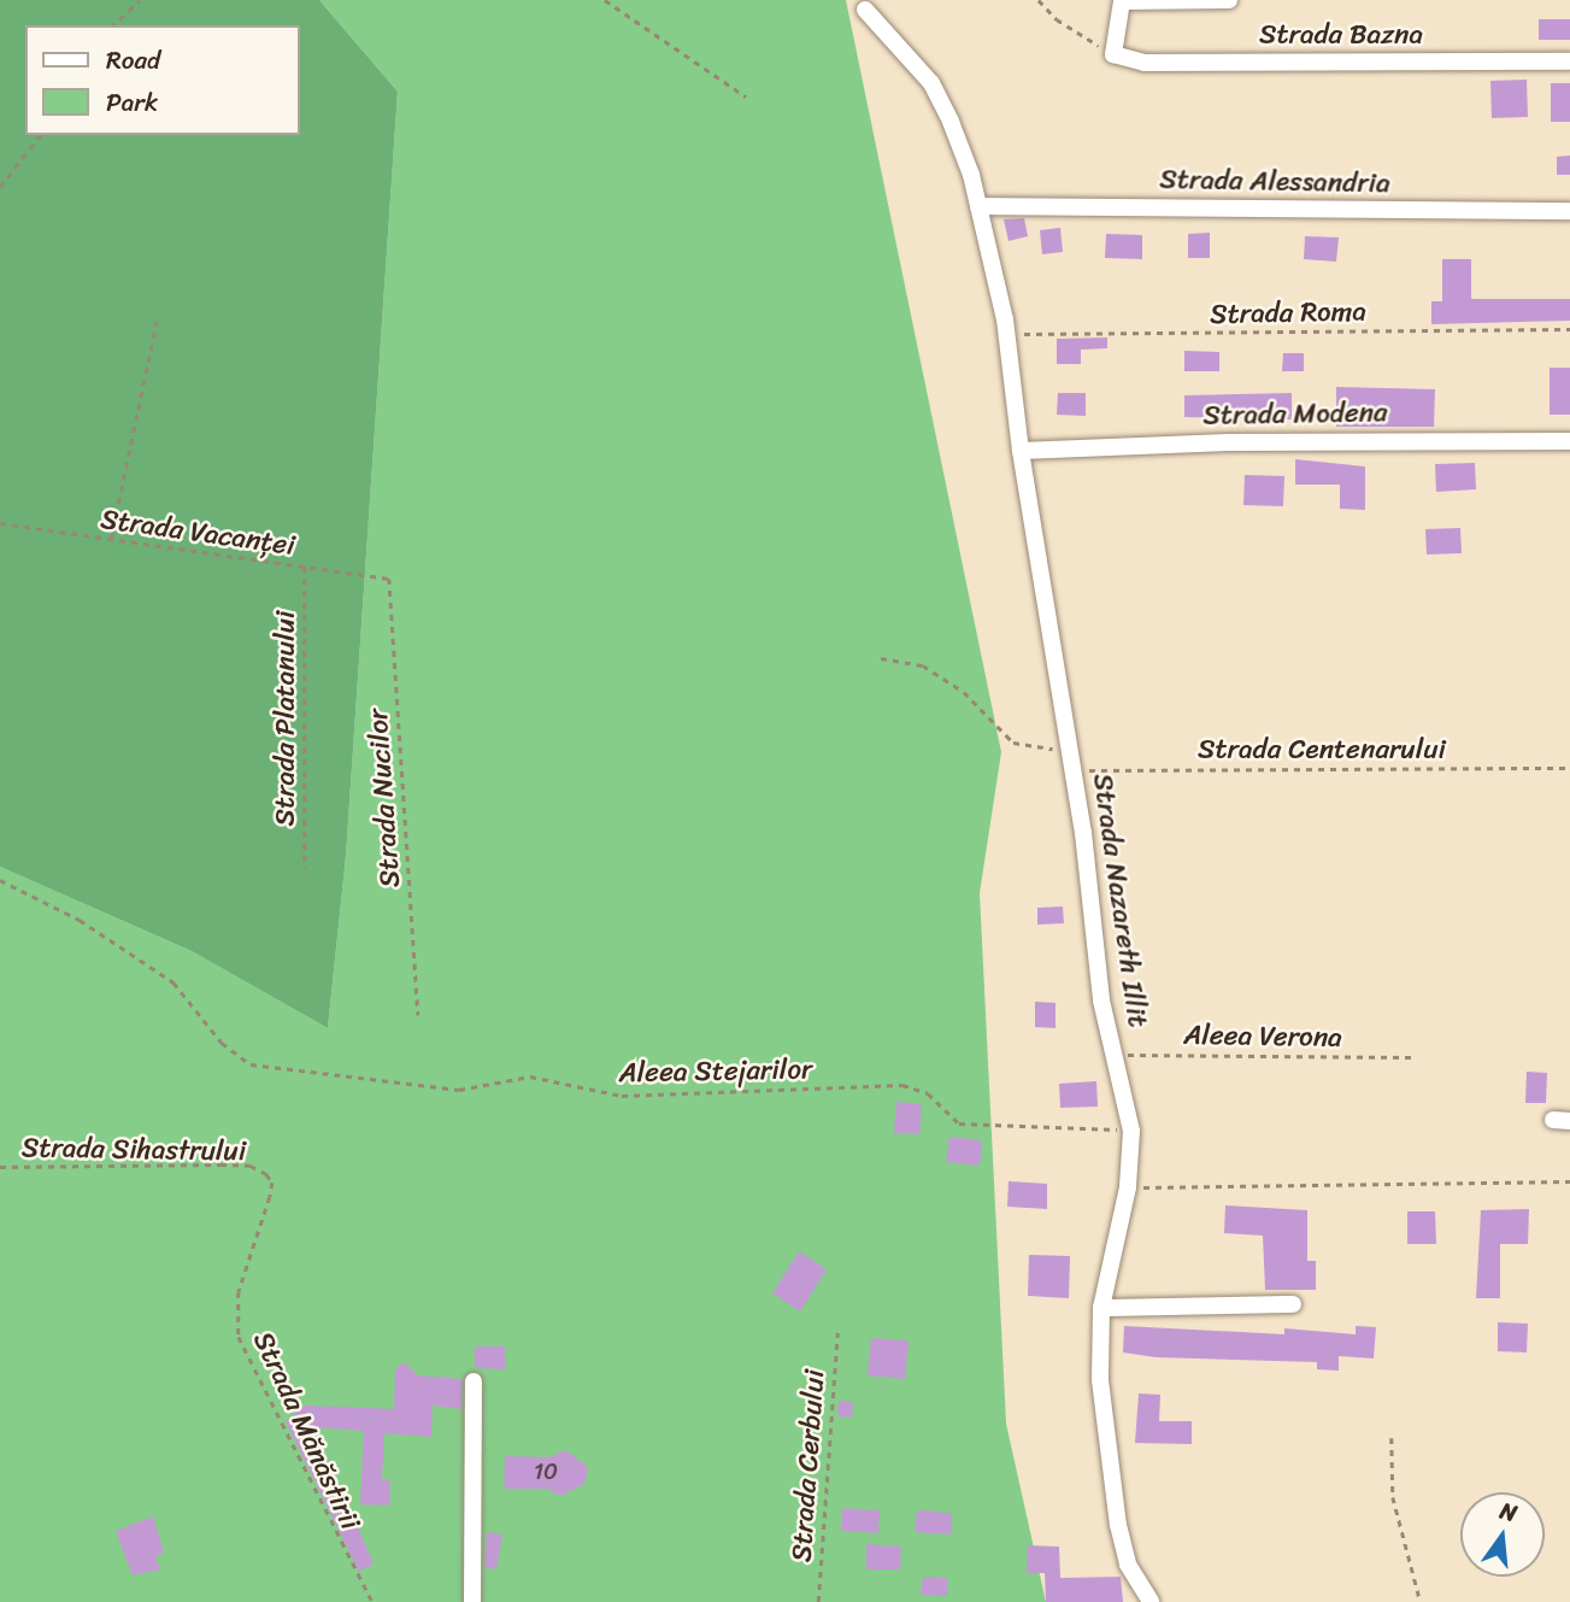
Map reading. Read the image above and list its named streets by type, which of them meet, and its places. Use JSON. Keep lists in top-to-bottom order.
{
  "streets": {
    "street": [
      "Strada Bazna",
      "Strada Alessandria",
      "Strada Modena",
      "Strada Nazareth Illit"
    ],
    "path": [
      "Strada Roma",
      "Strada Vacanței",
      "Strada Platanului",
      "Strada Centenarului",
      "Strada Nucilor",
      "Aleea Verona",
      "Aleea Stejarilor",
      "Strada Sihastrului",
      "Strada Mănăstirii",
      "Strada Cerbului"
    ]
  },
  "crossings": [
    ["Strada Alessandria", "Strada Nazareth Illit"],
    ["Strada Roma", "Strada Nazareth Illit"],
    ["Strada Modena", "Strada Nazareth Illit"],
    ["Strada Vacanței", "Strada Platanului"],
    ["Strada Vacanței", "Strada Nucilor"],
    ["Strada Centenarului", "Strada Nazareth Illit"],
    ["Strada Nazareth Illit", "Aleea Verona"],
    ["Strada Nazareth Illit", "Aleea Stejarilor"],
    ["Strada Sihastrului", "Strada Mănăstirii"]
  ],
  "house_numbers": ["10"],
  "legend": ["Road", "Park"],
  "north": "top"
}
